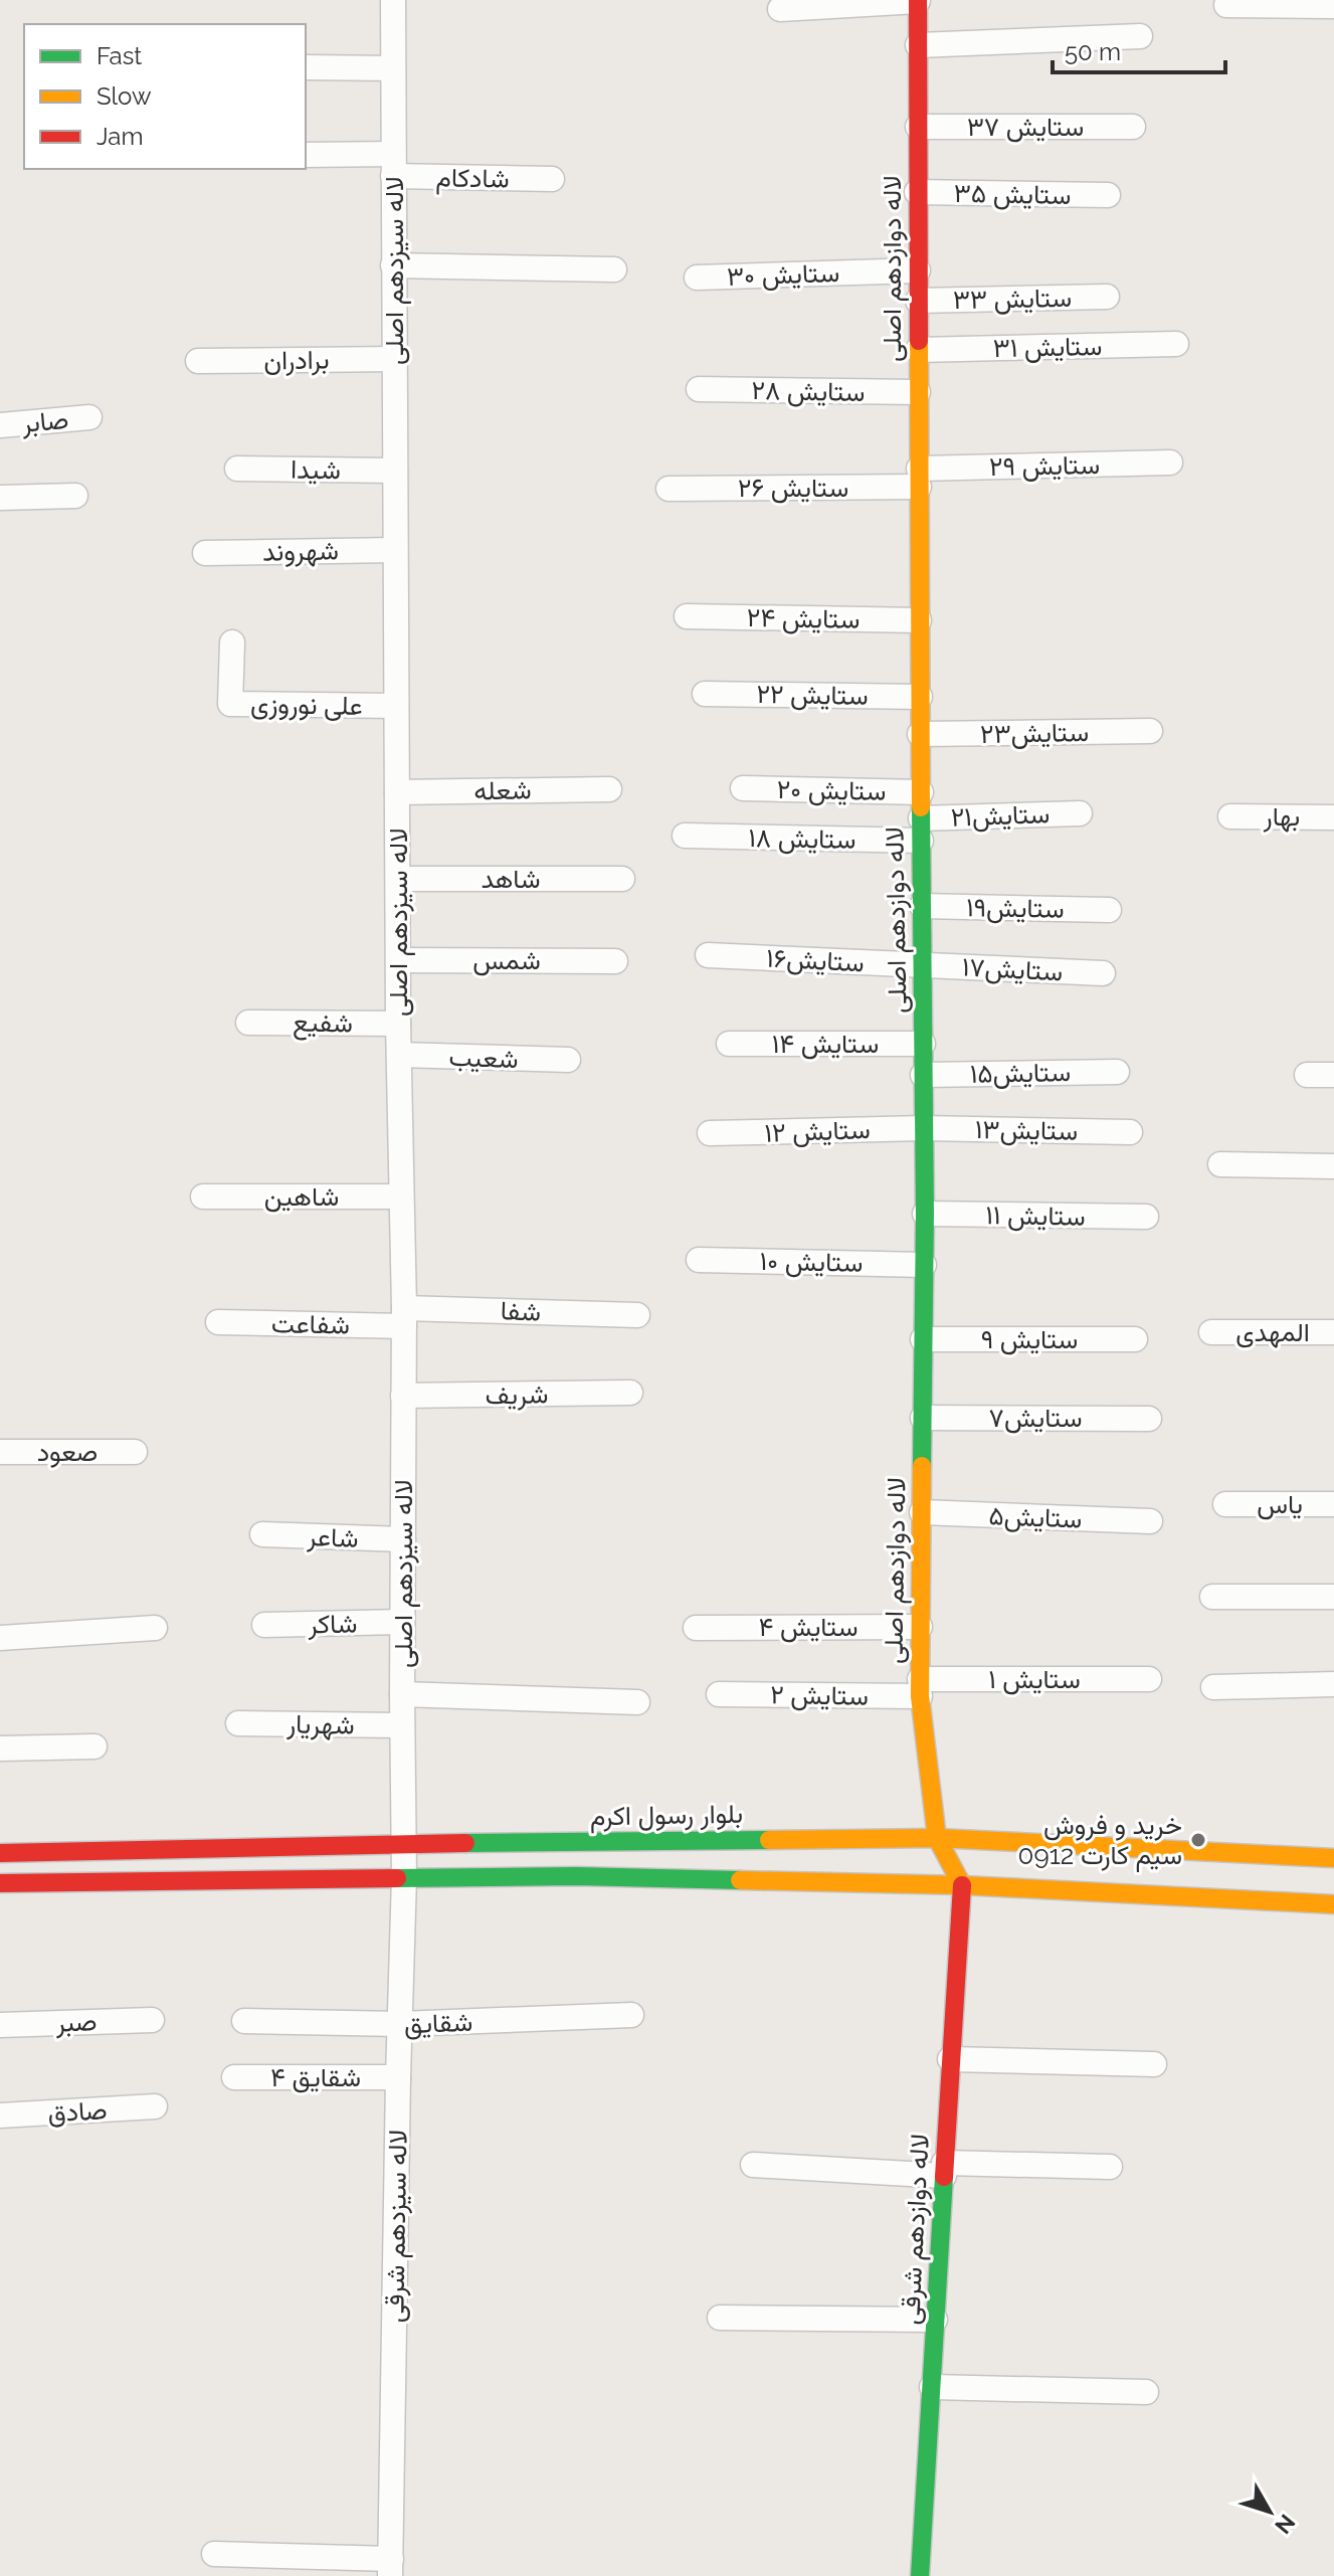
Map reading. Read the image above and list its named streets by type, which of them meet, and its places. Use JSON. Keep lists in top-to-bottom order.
{
  "streets": {
    "main road": ["لاله دوازدهم اصلی", "بلوار رسول اکرم", "لاله دوازدهم شرقی"],
    "street": [
      "ستایش ۳۷",
      "شادکام",
      "ستایش ۳۵",
      "لاله سیزدهم اصلی",
      "ستایش ۳۰",
      "ستایش ۳۳",
      "ستایش ۳۱",
      "برادران",
      "ستایش ۲۸",
      "صابر",
      "ستایش ۲۹",
      "شیدا",
      "ستایش ۲۶",
      "شهروند",
      "ستایش ۲۴",
      "ستایش ۲۲",
      "علی نوروزی",
      "ستایش۲۳",
      "شعله",
      "ستایش ۲۰",
      "ستایش۲۱",
      "بهار",
      "ستایش ۱۸",
      "شاهد",
      "ستایش۱۹",
      "شمس",
      "ستایش۱۶",
      "ستایش۱۷",
      "شفیع",
      "ستایش ۱۴",
      "شعیب",
      "ستایش۱۵",
      "ستایش۱۳",
      "ستایش ۱۲",
      "شاهین",
      "ستایش ۱۱",
      "ستایش ۱۰",
      "شفا",
      "شفاعت",
      "المهدی",
      "ستایش ۹",
      "شریف",
      "ستایش۷",
      "صعود",
      "یاس",
      "ستایش۵",
      "شاعر",
      "شاکر",
      "ستایش ۴",
      "ستایش ۱",
      "ستایش ۲",
      "شهریار",
      "صبر",
      "شقایق",
      "شقایق ۴",
      "صادق",
      "لاله سیزدهم شرقی"
    ]
  },
  "crossings": [
    ["ستایش ۳۷", "لاله دوازدهم اصلی"],
    ["شادکام", "لاله سیزدهم اصلی"],
    ["ستایش ۳۵", "لاله دوازدهم اصلی"],
    ["لاله دوازدهم اصلی", "ستایش ۳۰"],
    ["لاله دوازدهم اصلی", "ستایش ۳۳"],
    ["لاله دوازدهم اصلی", "ستایش ۳۱"],
    ["لاله دوازدهم اصلی", "ستایش ۲۸"],
    ["لاله دوازدهم اصلی", "ستایش ۲۹"],
    ["لاله دوازدهم اصلی", "ستایش ۲۶"],
    ["لاله دوازدهم اصلی", "ستایش ۲۴"],
    ["لاله دوازدهم اصلی", "ستایش ۲۲"],
    ["لاله دوازدهم اصلی", "ستایش۲۳"],
    ["لاله دوازدهم اصلی", "ستایش ۲۰"],
    ["لاله دوازدهم اصلی", "ستایش۲۱"],
    ["لاله دوازدهم اصلی", "ستایش ۱۸"],
    ["لاله دوازدهم اصلی", "ستایش۱۹"],
    ["لاله دوازدهم اصلی", "ستایش۱۶"],
    ["لاله دوازدهم اصلی", "ستایش۱۷"],
    ["لاله دوازدهم اصلی", "ستایش ۱۴"],
    ["لاله دوازدهم اصلی", "ستایش۱۵"],
    ["لاله دوازدهم اصلی", "ستایش۱۳"],
    ["لاله دوازدهم اصلی", "ستایش ۱۲"],
    ["لاله دوازدهم اصلی", "ستایش ۱۱"],
    ["لاله دوازدهم اصلی", "ستایش ۱۰"],
    ["لاله دوازدهم اصلی", "ستایش ۹"],
    ["لاله دوازدهم اصلی", "ستایش۷"],
    ["لاله دوازدهم اصلی", "ستایش۵"],
    ["لاله دوازدهم اصلی", "ستایش ۴"],
    ["لاله دوازدهم اصلی", "ستایش ۱"],
    ["لاله دوازدهم اصلی", "ستایش ۲"],
    ["لاله دوازدهم اصلی", "بلوار رسول اکرم"],
    ["لاله سیزدهم اصلی", "برادران"],
    ["لاله سیزدهم اصلی", "شیدا"],
    ["لاله سیزدهم اصلی", "شهروند"],
    ["لاله سیزدهم اصلی", "علی نوروزی"],
    ["لاله سیزدهم اصلی", "شعله"],
    ["لاله سیزدهم اصلی", "شاهد"],
    ["لاله سیزدهم اصلی", "شمس"],
    ["لاله سیزدهم اصلی", "شفیع"],
    ["لاله سیزدهم اصلی", "شعیب"],
    ["لاله سیزدهم اصلی", "شاهین"],
    ["لاله سیزدهم اصلی", "شفا"],
    ["لاله سیزدهم اصلی", "شفاعت"],
    ["لاله سیزدهم اصلی", "شریف"],
    ["لاله سیزدهم اصلی", "شاعر"],
    ["لاله سیزدهم اصلی", "شاکر"],
    ["لاله سیزدهم اصلی", "شهریار"],
    ["لاله سیزدهم اصلی", "بلوار رسول اکرم"],
    ["لاله سیزدهم اصلی", "لاله سیزدهم شرقی"],
    ["ستایش ۲۹", "ستایش ۲۶"],
    ["ستایش۲۱", "ستایش ۱۸"],
    ["ستایش۱۶", "ستایش۱۷"],
    ["ستایش۱۳", "ستایش ۱۲"],
    ["شفا", "شفاعت"],
    ["ستایش ۱", "ستایش ۲"],
    ["شقایق", "لاله سیزدهم شرقی"],
    ["شقایق ۴", "لاله سیزدهم شرقی"]
  ],
  "places": ["خرید و فروش سیم کارت 0912"],
  "legend": ["Fast", "Slow", "Jam"],
  "scale_bar": "50 m",
  "north": "bottom right"
}
